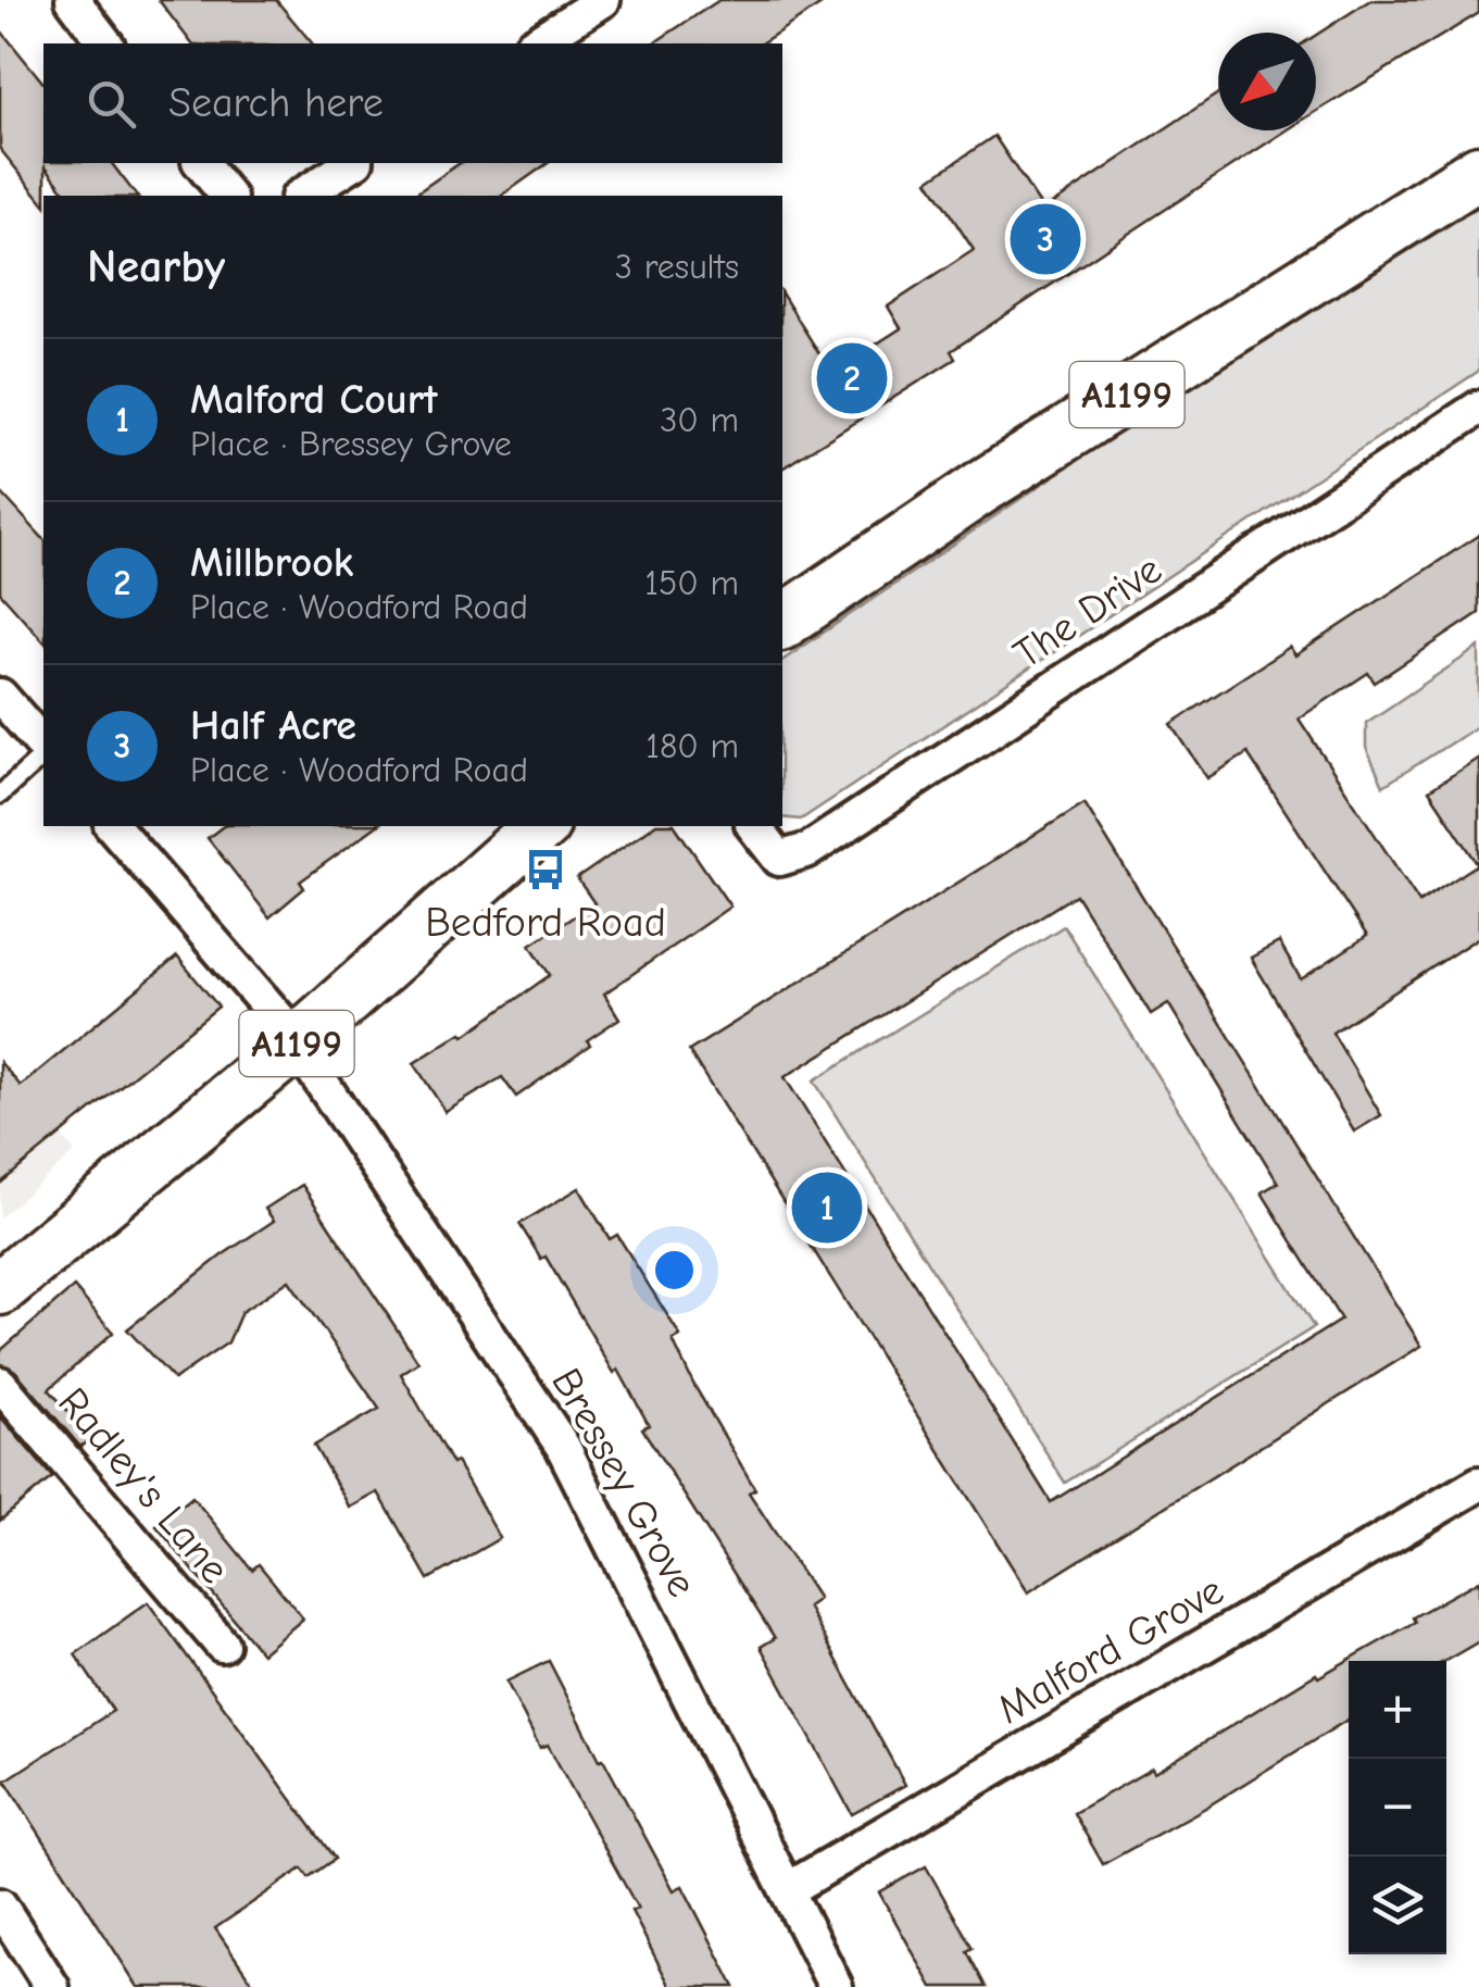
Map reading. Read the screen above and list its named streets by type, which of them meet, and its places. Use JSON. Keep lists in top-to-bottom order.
{
  "streets": {
    "main road": ["A1199"],
    "street": [
      "The Drive",
      "Bressey Grove",
      "Radley's Lane",
      "Malford Grove"
    ]
  },
  "crossings": [
    ["A1199", "Bressey Grove"],
    ["Bressey Grove", "Malford Grove"]
  ],
  "places": {
    "bus stop": ["Bedford Road"]
  },
  "north": "bottom left",
  "page": {
    "search": "Search here",
    "heading": ["Nearby", "3 results"],
    "pins": ["3", "2", "1"],
    "list": [
      {
        "mark": "1",
        "name": "Malford Court",
        "note": "Place · Bressey Grove",
        "value": "30 m"
      },
      {
        "mark": "2",
        "name": "Millbrook",
        "note": "Place · Woodford Road",
        "value": "150 m"
      },
      {
        "mark": "3",
        "name": "Half Acre",
        "note": "Place · Woodford Road",
        "value": "180 m"
      }
    ],
    "map_buttons": ["+", "−"]
  }
}
